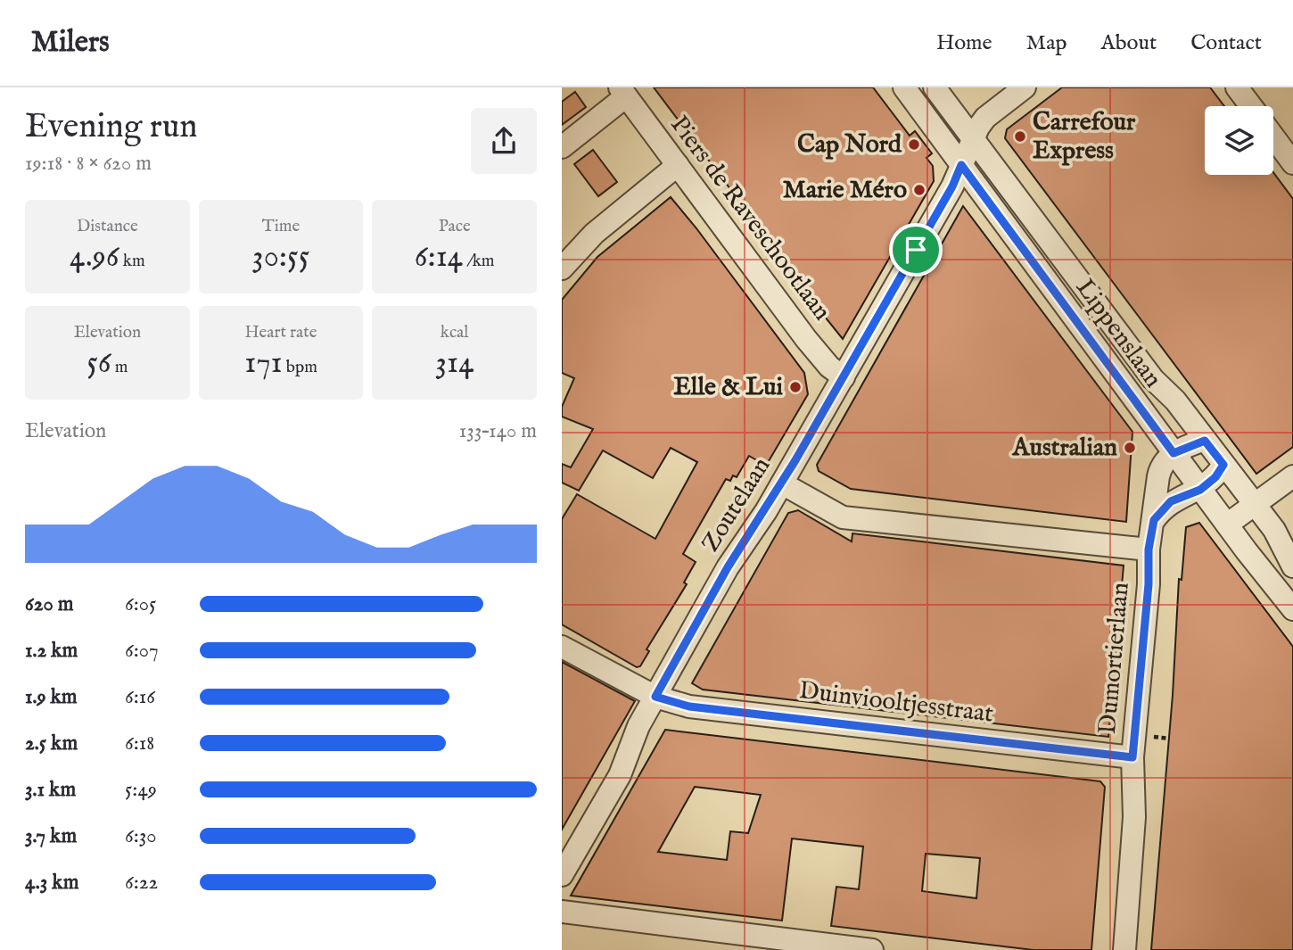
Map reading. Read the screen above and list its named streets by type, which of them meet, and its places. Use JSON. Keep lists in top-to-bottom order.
{
  "streets": {
    "street": [
      "Piers de Raveschootlaan",
      "Lippenslaan",
      "Zoutelaan",
      "Dumortierlaan",
      "Duinviooltjesstraat"
    ]
  },
  "crossings": [
    ["Piers de Raveschootlaan", "Zoutelaan"],
    ["Lippenslaan", "Zoutelaan"],
    ["Lippenslaan", "Dumortierlaan"],
    ["Zoutelaan", "Duinviooltjesstraat"],
    ["Dumortierlaan", "Duinviooltjesstraat"]
  ],
  "places": [
    "Carrefour Express",
    "Cap Nord",
    "Marie Méro",
    "Elle & Lui",
    "Australian"
  ],
  "page": {
    "header": "Milers",
    "nav": [
      "Home",
      "Map",
      "About",
      "Contact"
    ],
    "heading": ["Evening run", "19:18 · 8 × 620 m"],
    "stats": [
      ["Distance", "4.96 km"],
      ["Time", "30:55"],
      ["Pace", "6:14 /km"],
      ["Elevation", "56 m"],
      ["Heart rate", "171 bpm"],
      ["kcal", "314"]
    ],
    "chart": ["Elevation", "133–140 m"],
    "list": [
      {
        "name": "620 m",
        "note": "6:05"
      },
      {
        "name": "1.2 km",
        "note": "6:07"
      },
      {
        "name": "1.9 km",
        "note": "6:16"
      },
      {
        "name": "2.5 km",
        "note": "6:18"
      },
      {
        "name": "3.1 km",
        "note": "5:49"
      },
      {
        "name": "3.7 km",
        "note": "6:30"
      },
      {
        "name": "4.3 km",
        "note": "6:22"
      }
    ]
  }
}
